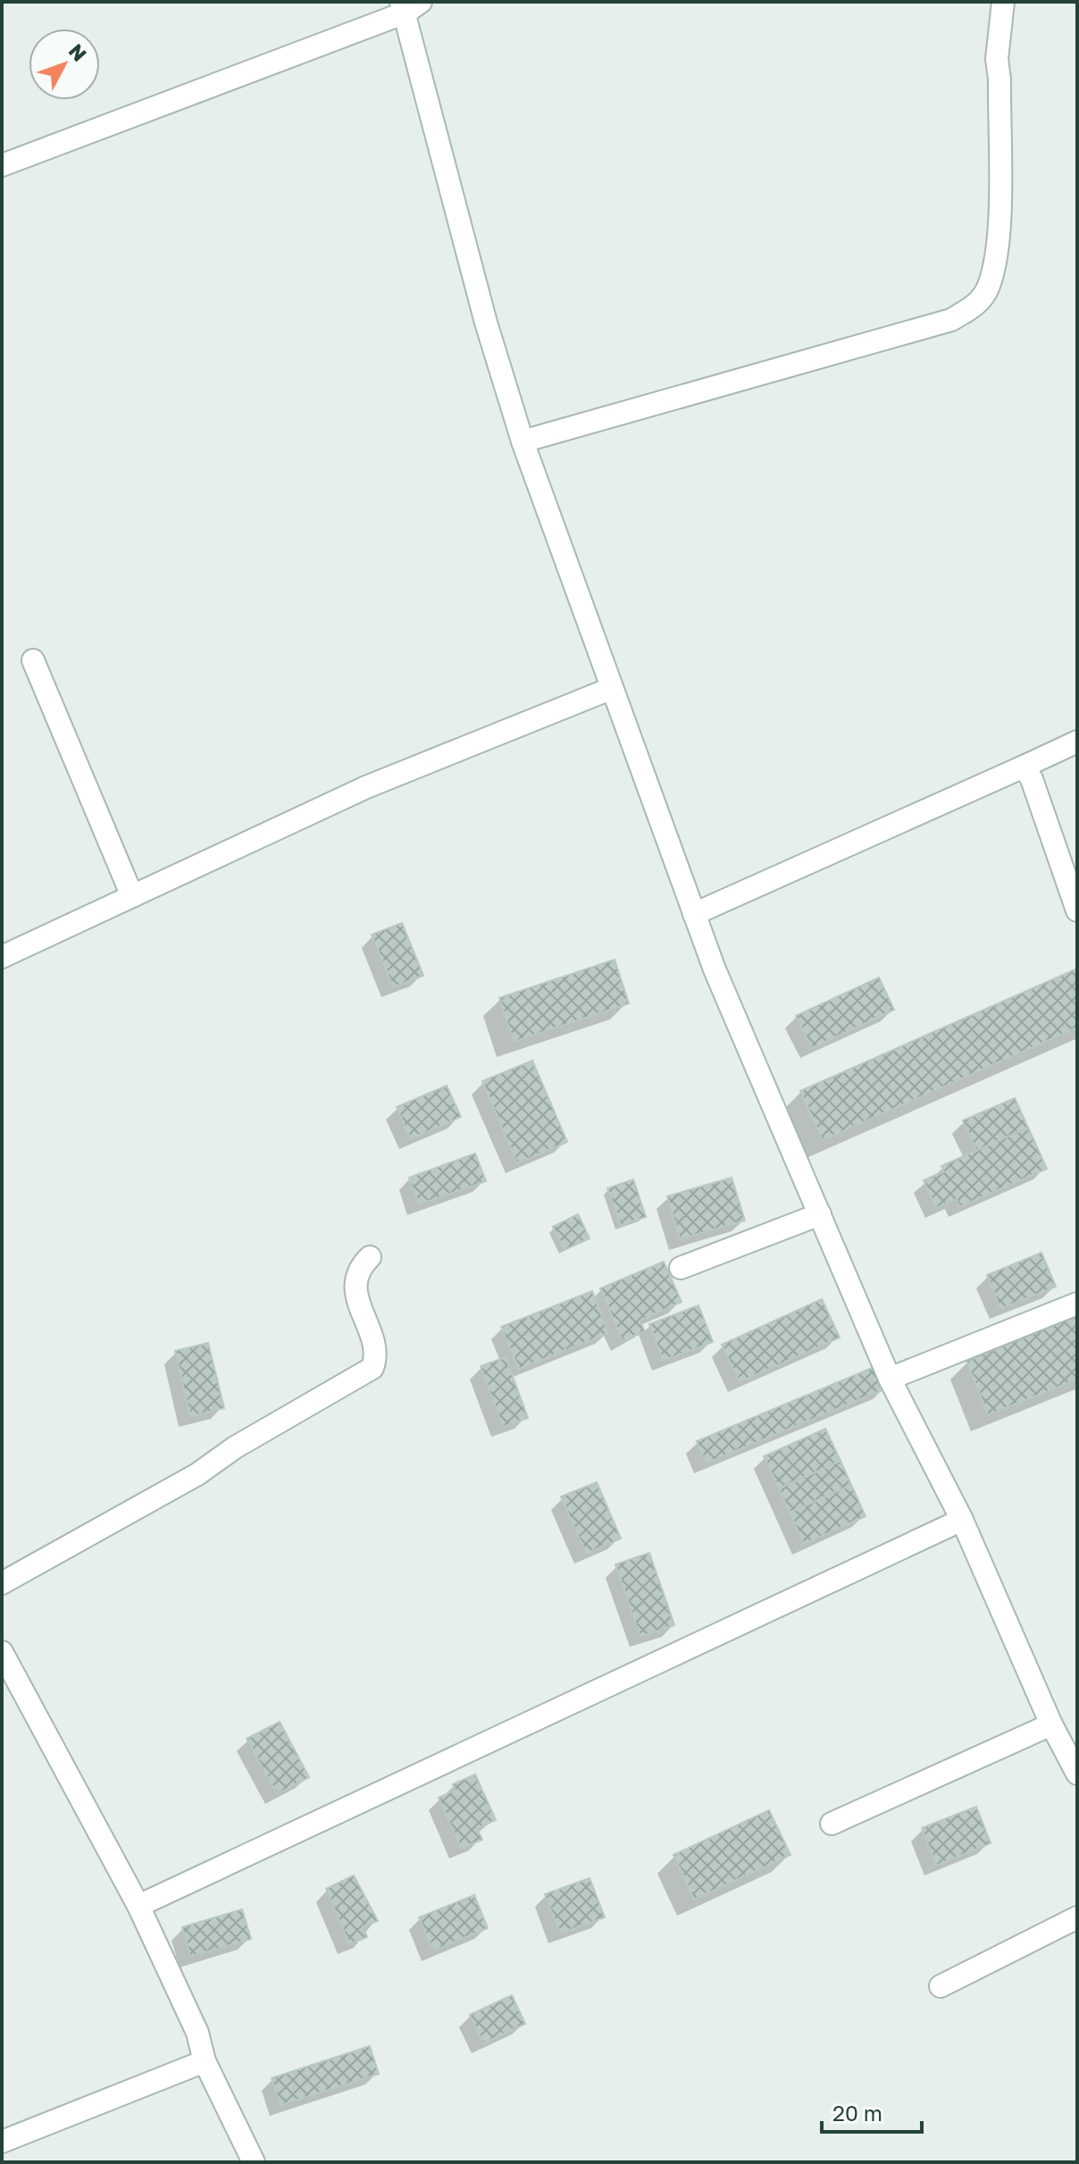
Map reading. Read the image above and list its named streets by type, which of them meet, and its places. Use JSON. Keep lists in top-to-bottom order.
{
  "scale_bar": "20 m",
  "north": "top right"
}
